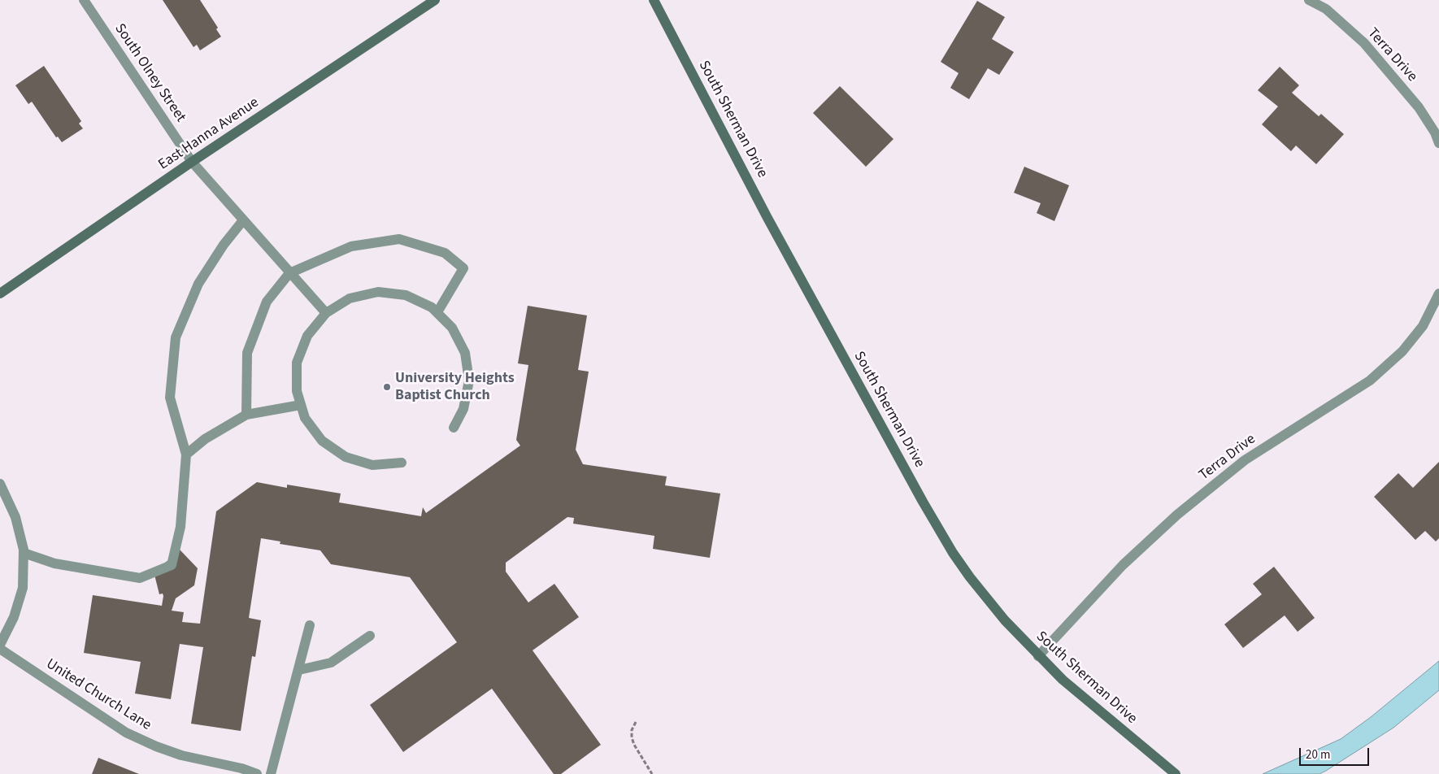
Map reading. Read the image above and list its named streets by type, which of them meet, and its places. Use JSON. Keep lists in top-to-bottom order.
{
  "streets": {
    "main road": ["South Sherman Drive", "East Hanna Avenue"],
    "street": ["Terra Drive", "South Olney Street", "United Church Lane"]
  },
  "crossings": [
    ["Terra Drive", "South Sherman Drive"],
    ["South Olney Street", "East Hanna Avenue"]
  ],
  "places": ["University Heights Baptist Church"],
  "scale_bar": "20 m"
}
